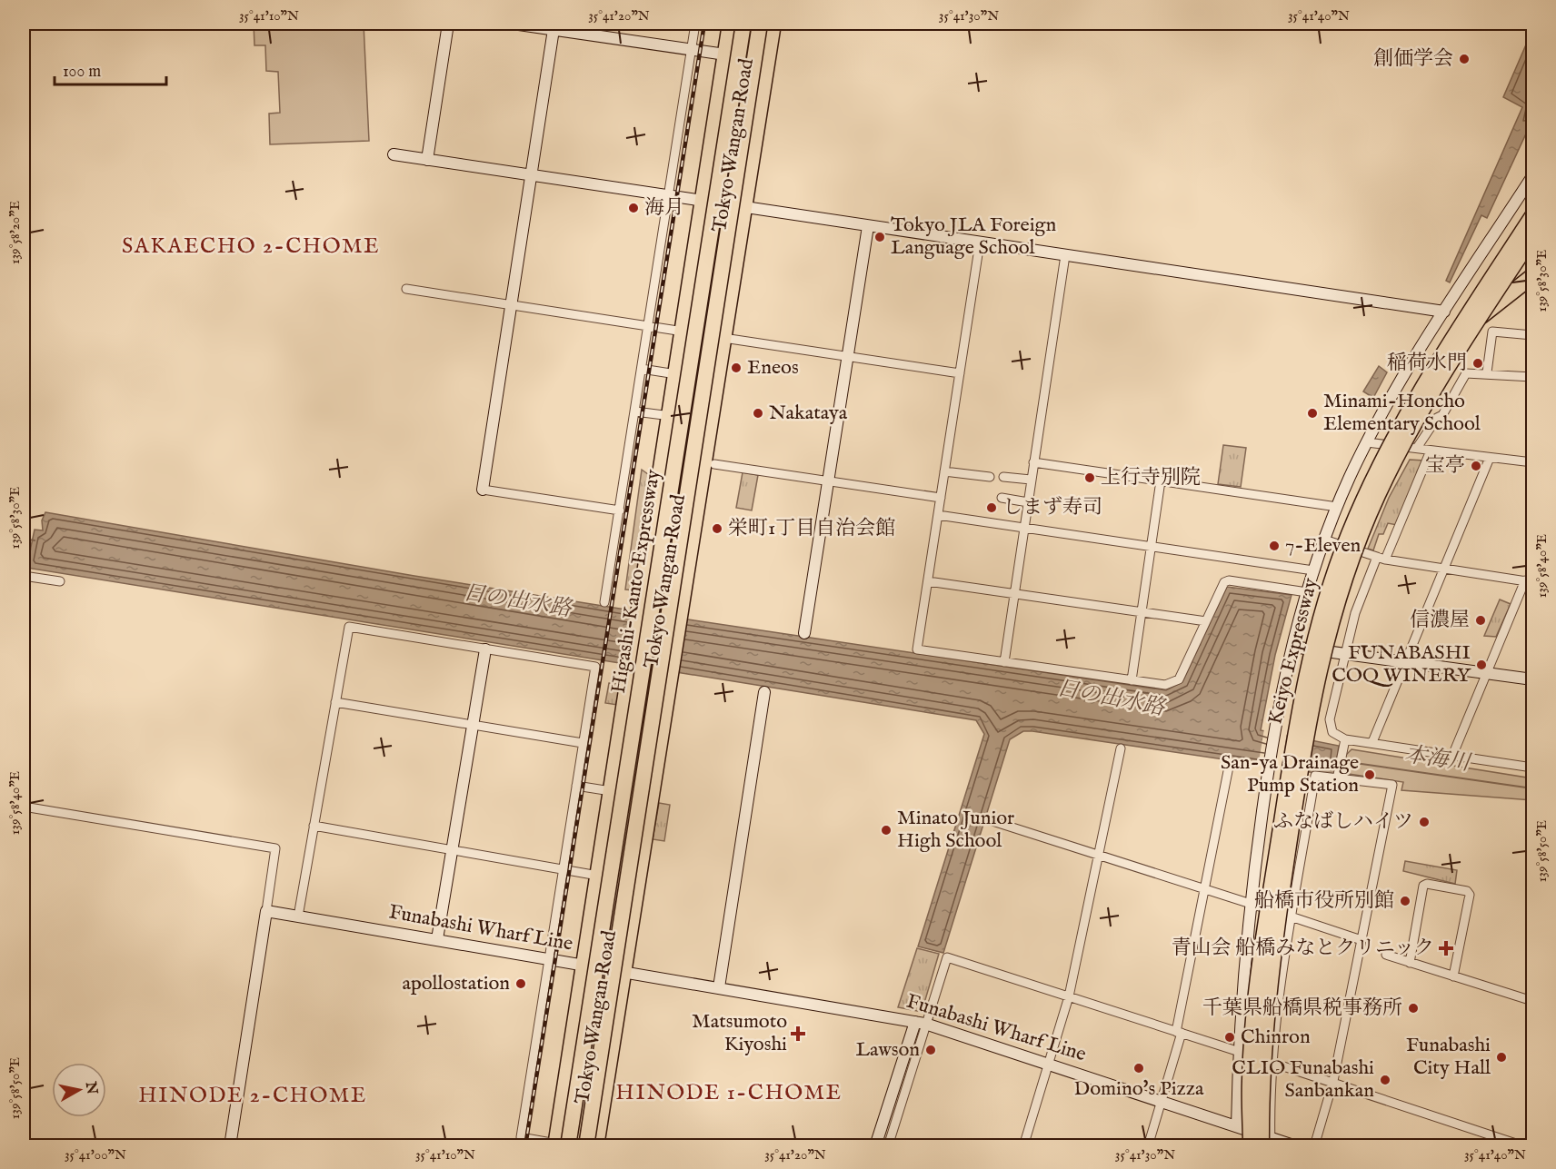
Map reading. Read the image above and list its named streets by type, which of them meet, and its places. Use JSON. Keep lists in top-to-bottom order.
{
  "streets": {
    "highway": ["Tokyo Wangan Road", "Higashi-Kanto Expressway", "Keiyo Expressway"],
    "street": ["Funabashi Wharf Line"]
  },
  "crossings": [
    ["Tokyo Wangan Road", "Higashi-Kanto Expressway"],
    ["Tokyo Wangan Road", "Funabashi Wharf Line"],
    ["Keiyo Expressway", "Funabashi Wharf Line"]
  ],
  "districts": ["SAKAECHO 2-CHOME", "HINODE 1-CHOME", "HINODE 2-CHOME"],
  "water": ["日の出水路", "本海川"],
  "places": {
    "other": [
      "創価学会",
      "海月",
      "Tokyo JLA Foreign Language School",
      "稲荷水門",
      "Eneos",
      "Nakataya",
      "Minami-Honcho Elementary School",
      "宝亭",
      "上行寺別院",
      "しまず寿司",
      "栄町1丁目自治会館",
      "7-Eleven",
      "信濃屋",
      "FUNABASHI COQ WINERY",
      "San-ya Drainage Pump Station",
      "ふなばしハイツ",
      "Minato Junior High School",
      "船橋市役所別館",
      "apollostation",
      "千葉県船橋県税事務所",
      "Chinron",
      "Lawson",
      "Funabashi City Hall",
      "Domino's Pizza",
      "CLIO Funabashi Sanbankan"
    ],
    "health": ["青山会 船橋みなとクリニック", "Matsumoto Kiyoshi"]
  },
  "scale_bar": "100 m",
  "north": "right",
  "coordinates": [
    "35°41'10\"N",
    "35°41'20\"N",
    "35°41'30\"N",
    "35°41'40\"N",
    "139°58'20\"E",
    "139°58'30\"E",
    "139°58'40\"E",
    "139°58'50\"E",
    "35°41'00\"N"
  ]
}
